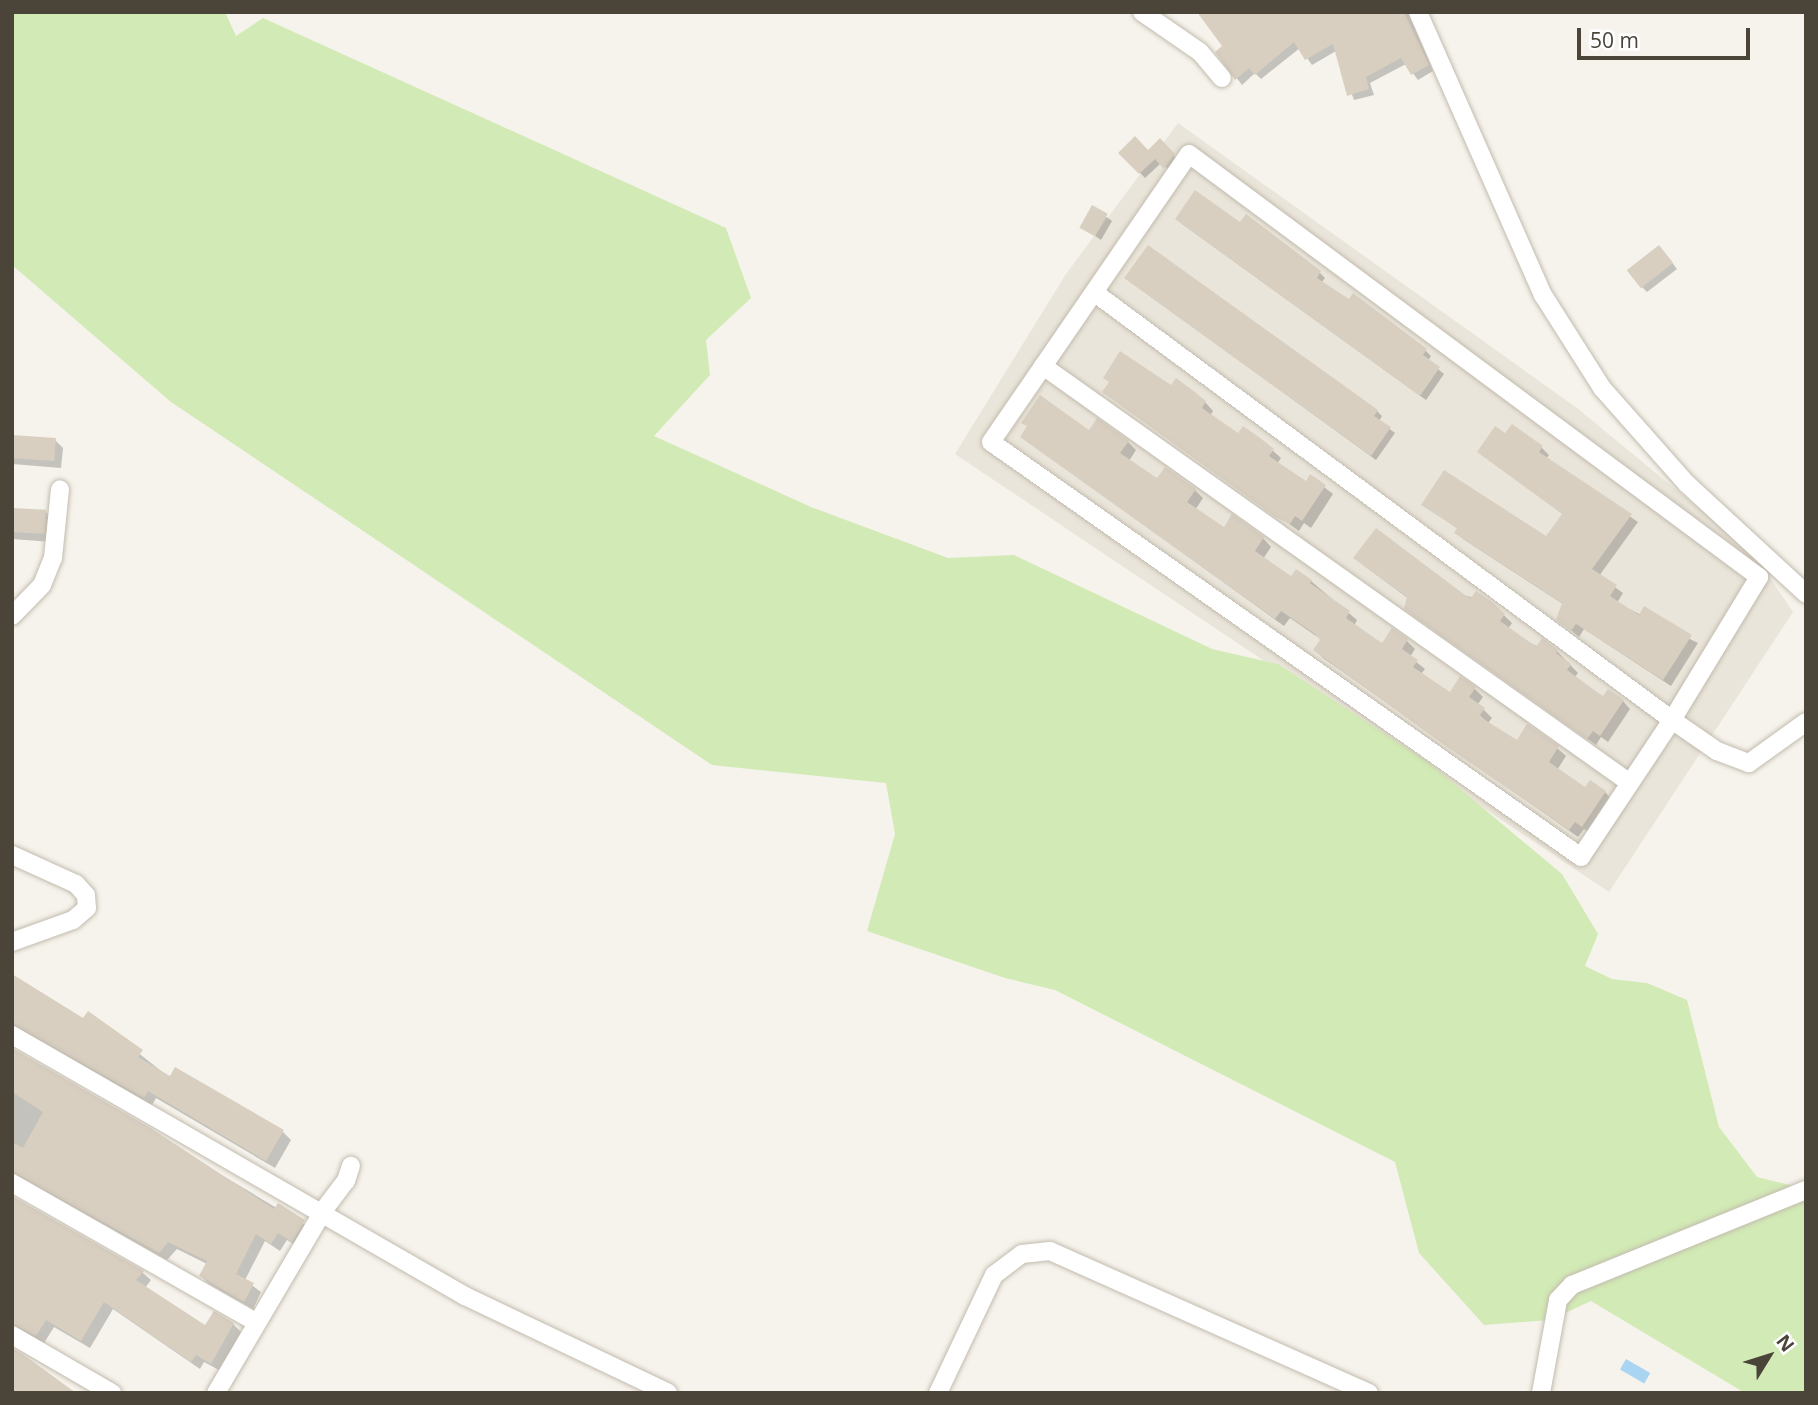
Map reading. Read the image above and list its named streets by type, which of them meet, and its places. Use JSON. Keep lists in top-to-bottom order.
{
  "scale_bar": "50 m",
  "north": "top right"
}
